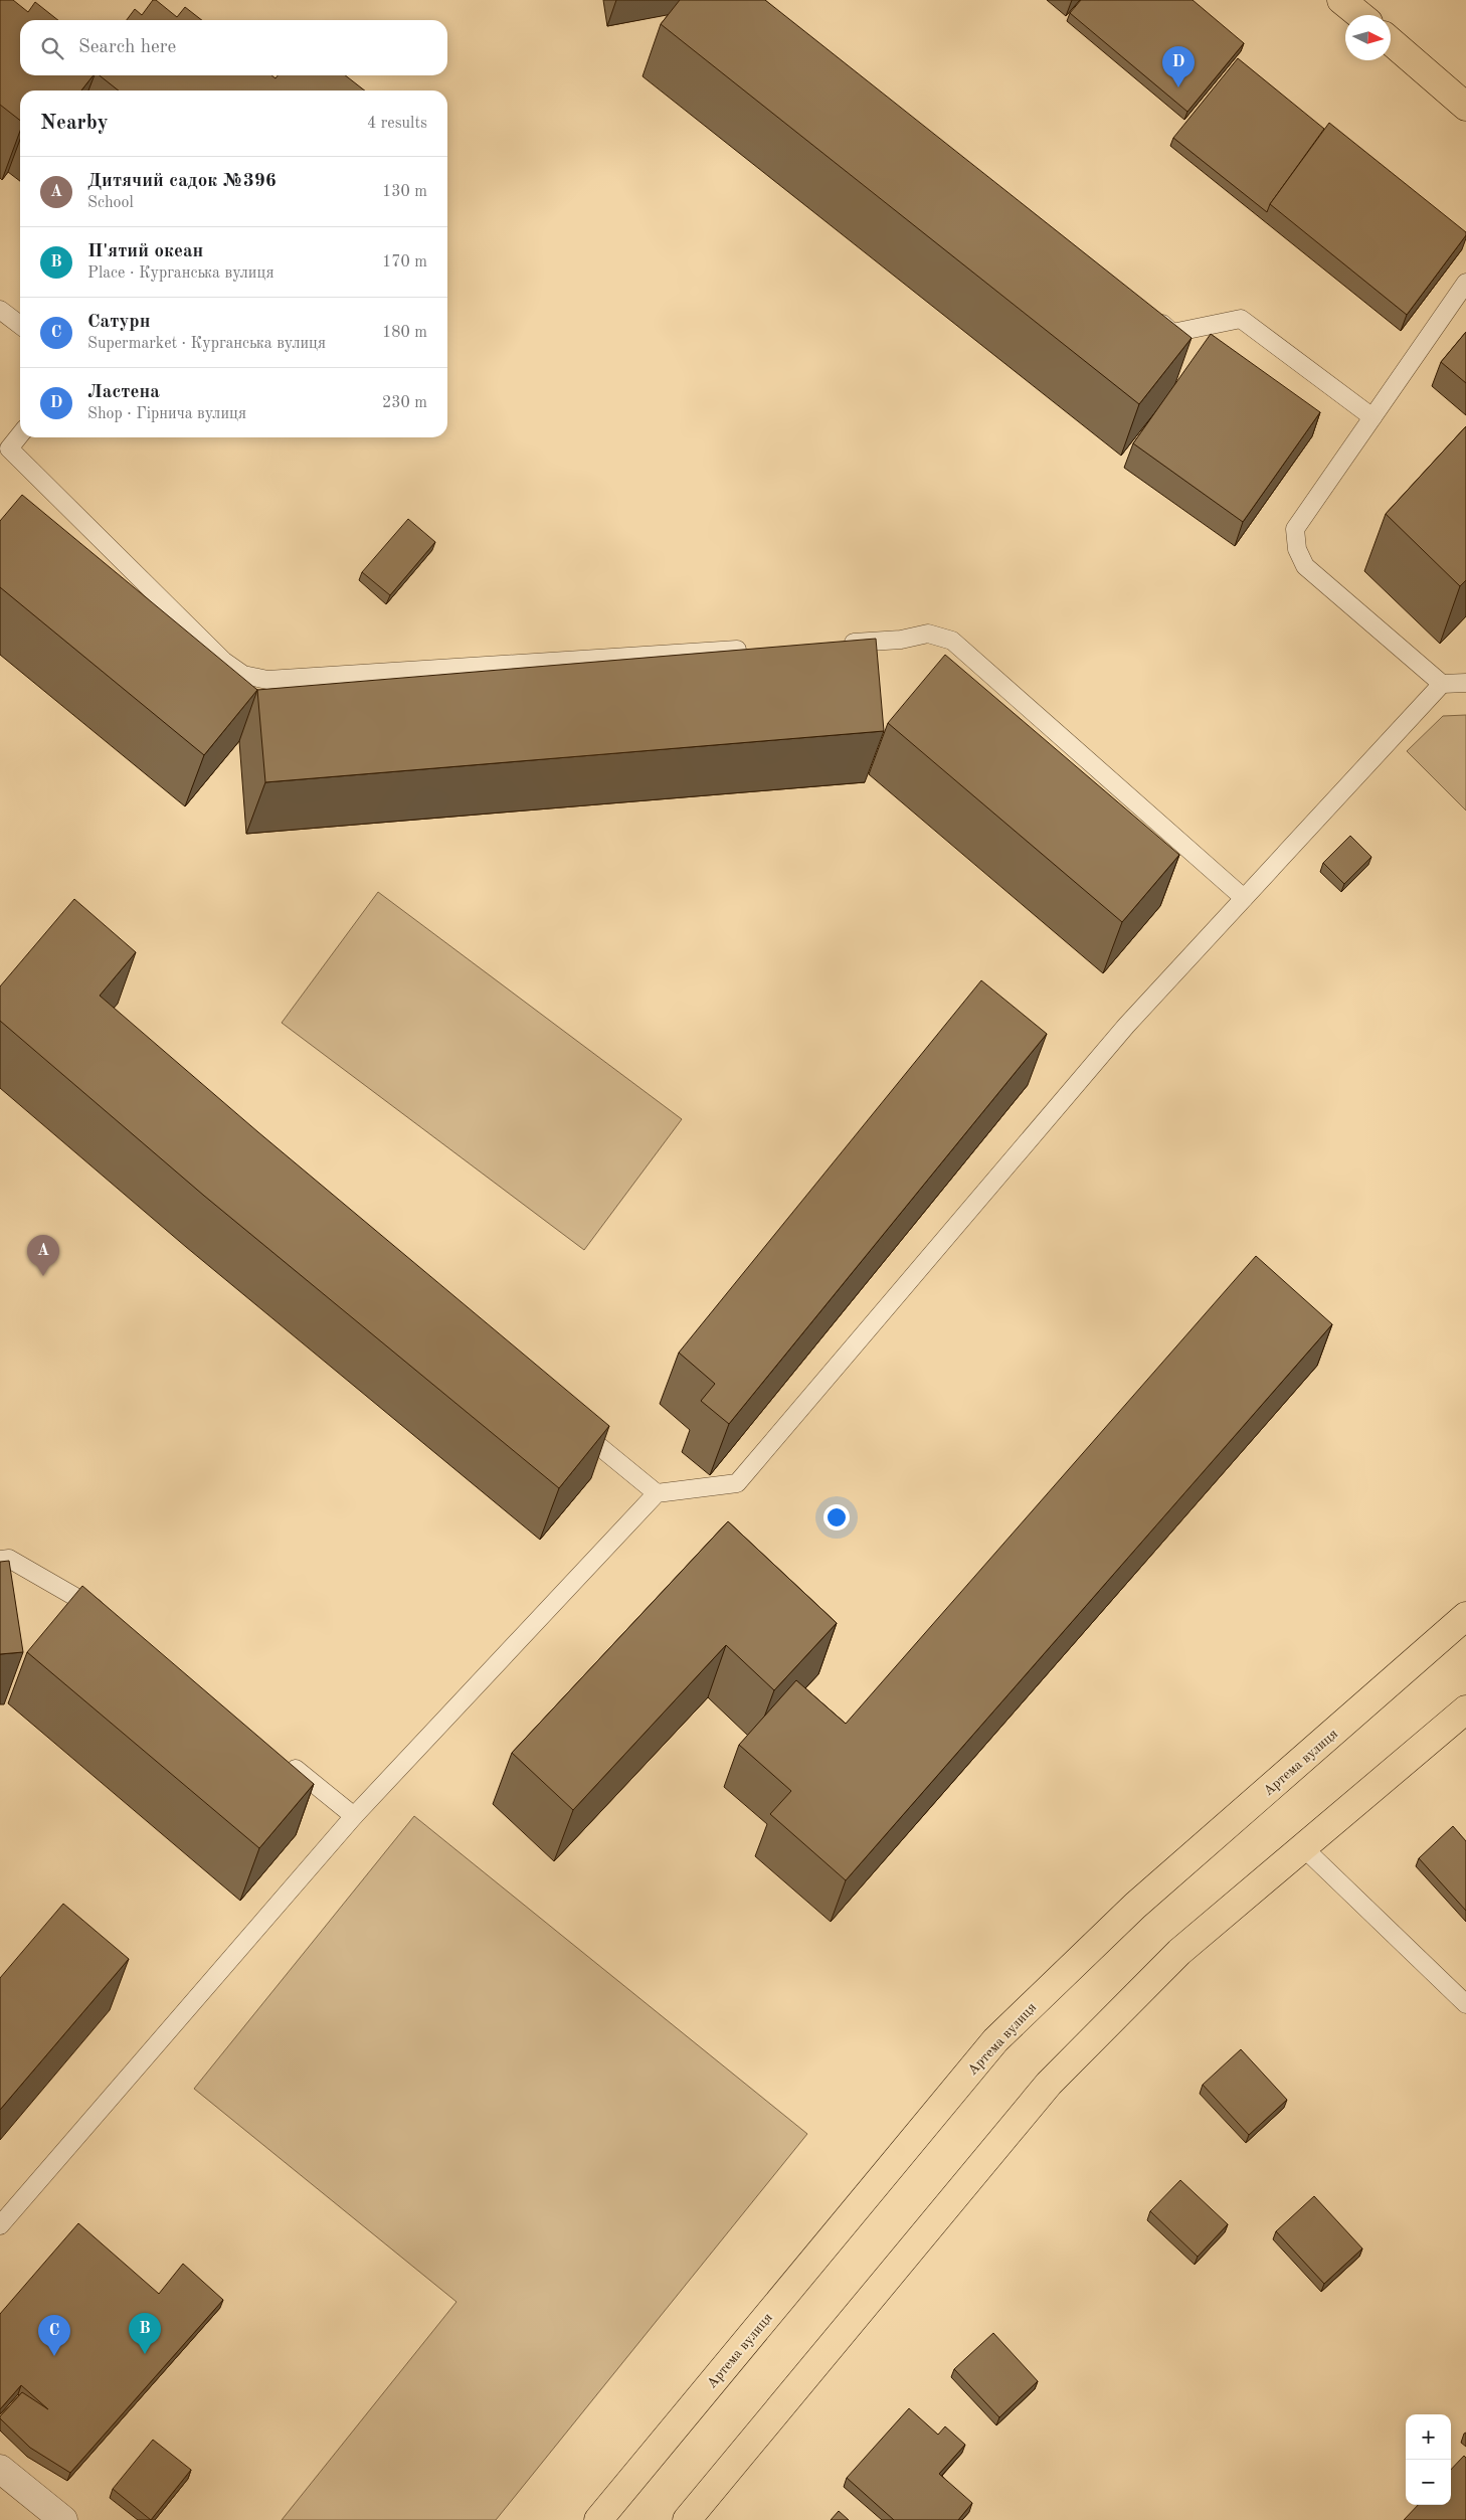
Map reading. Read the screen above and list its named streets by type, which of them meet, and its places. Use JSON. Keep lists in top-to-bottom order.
{
  "streets": {
    "main road": ["Артема вулиця"]
  },
  "north": "right",
  "page": {
    "search": "Search here",
    "pins": [
      "D",
      "A",
      "B",
      "C"
    ],
    "heading": ["Nearby", "4 results"],
    "list": [
      {
        "mark": "A",
        "name": "Дитячий садок №396",
        "note": "School",
        "value": "130 m"
      },
      {
        "mark": "B",
        "name": "П'ятий океан",
        "note": "Place · Курганська вулиця",
        "value": "170 m"
      },
      {
        "mark": "C",
        "name": "Сатурн",
        "note": "Supermarket · Курганська вулиця",
        "value": "180 m"
      },
      {
        "mark": "D",
        "name": "Ластена",
        "note": "Shop · Гірнича вулиця",
        "value": "230 m"
      }
    ],
    "map_buttons": ["+", "−"]
  }
}
